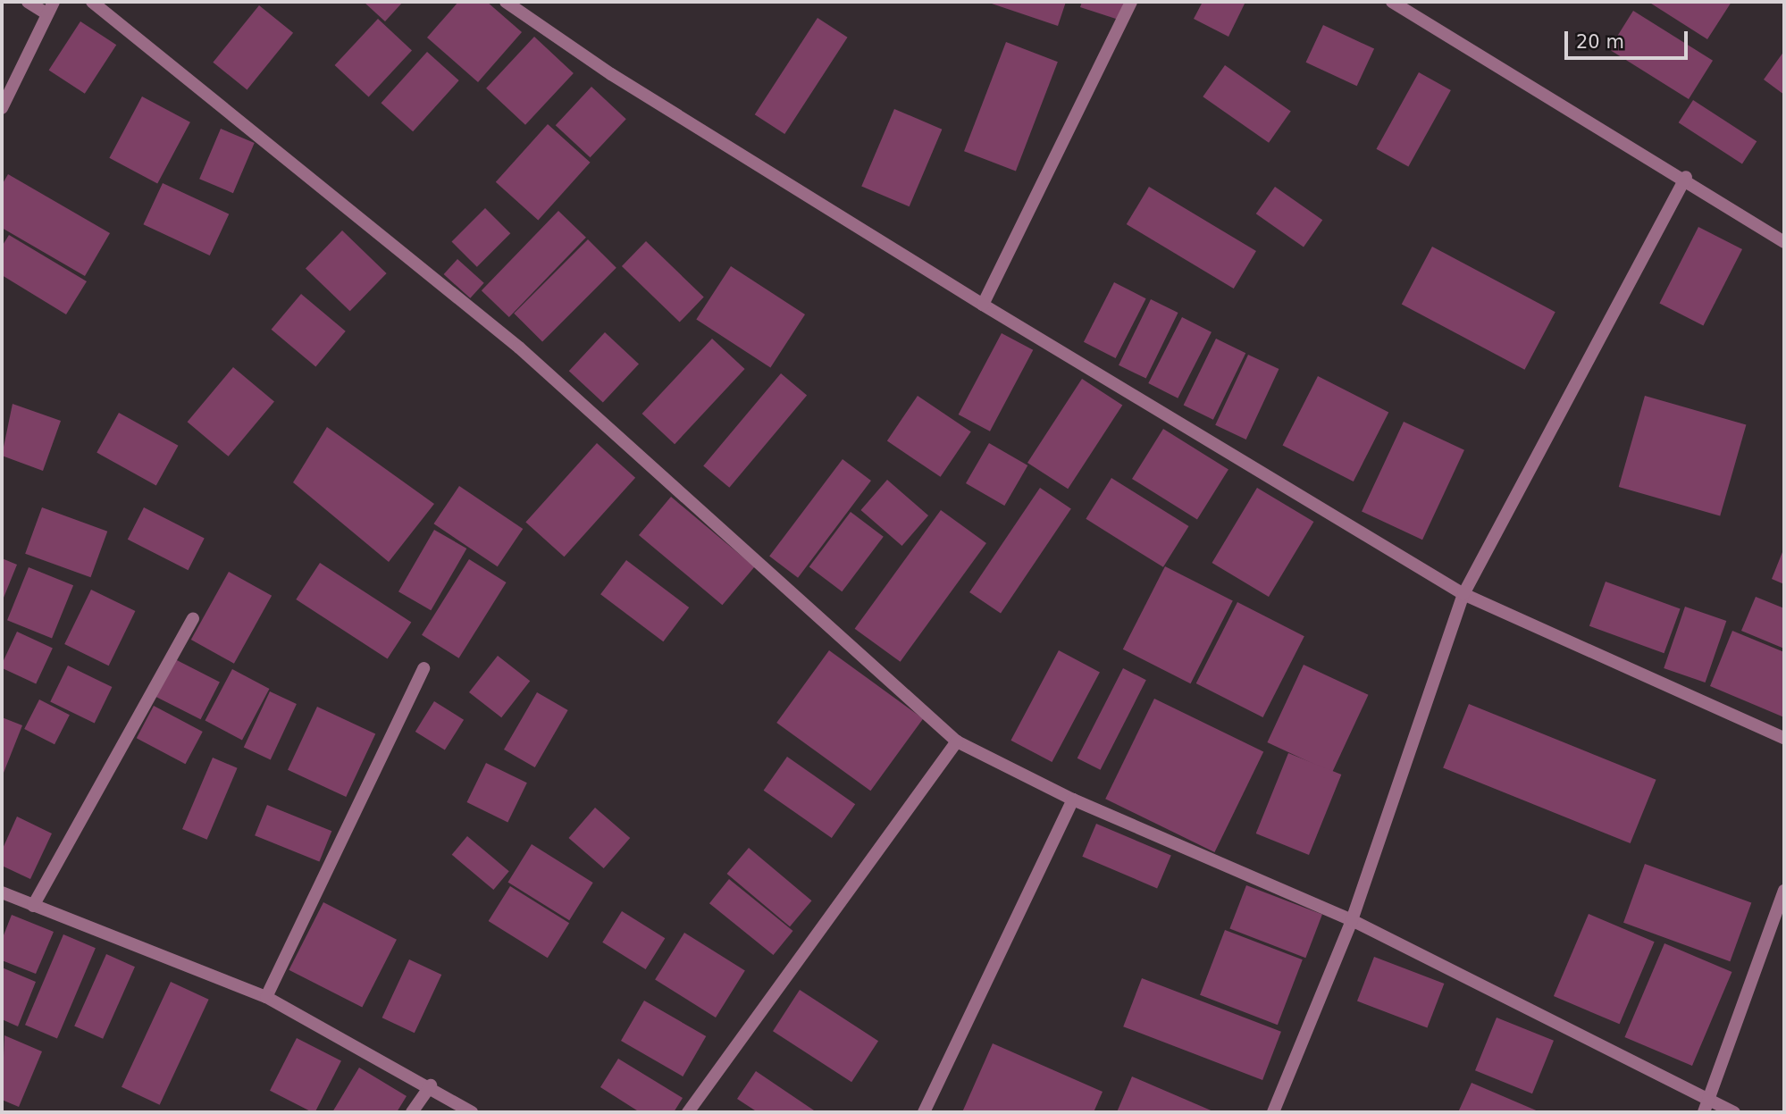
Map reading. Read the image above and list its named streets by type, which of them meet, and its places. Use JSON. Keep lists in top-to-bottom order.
{
  "scale_bar": "20 m"
}
